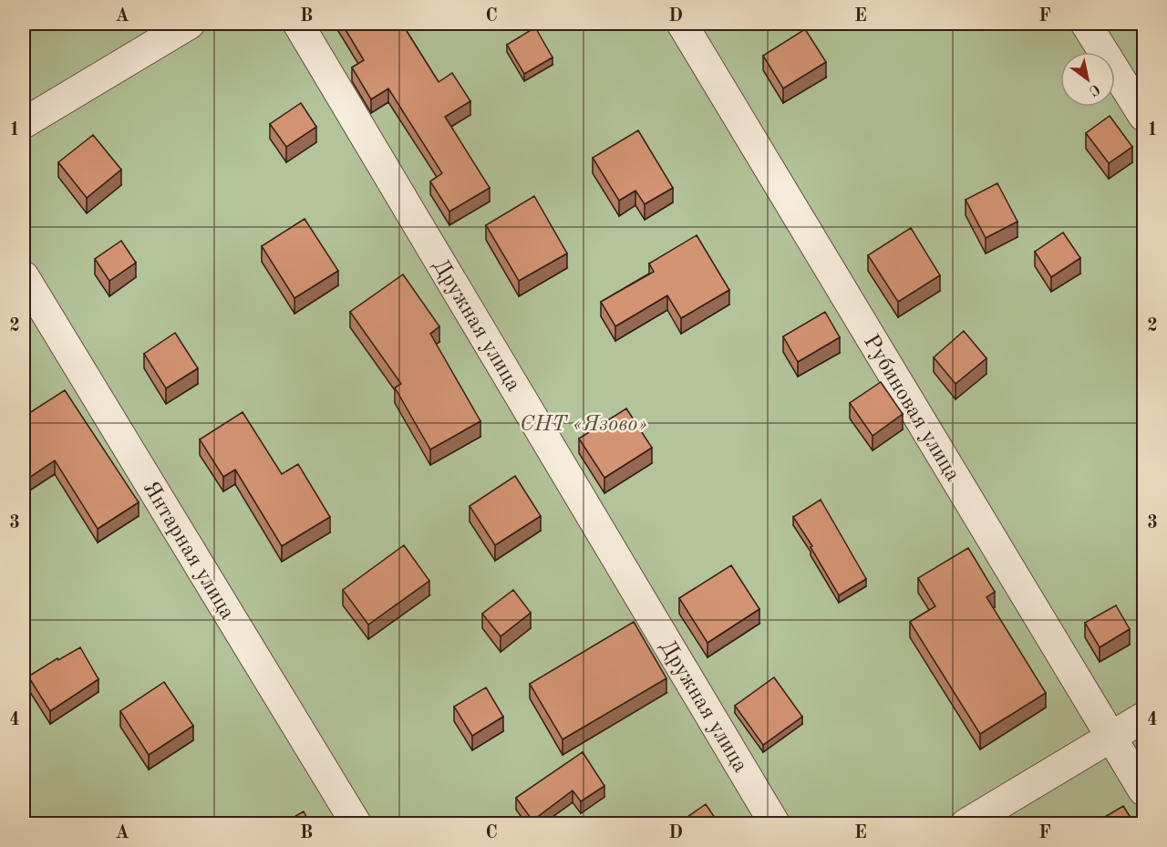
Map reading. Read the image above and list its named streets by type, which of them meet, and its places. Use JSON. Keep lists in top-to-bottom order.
{
  "streets": {
    "street": ["Дружная улица", "Рубиновая улица", "Янтарная улица"]
  },
  "parks": ["СНТ «Язово»"],
  "north": "bottom right",
  "grid": {
    "columns": [
      "A",
      "B",
      "C",
      "D",
      "E",
      "F"
    ],
    "rows": [
      "1",
      "2",
      "3",
      "4"
    ]
  }
}
